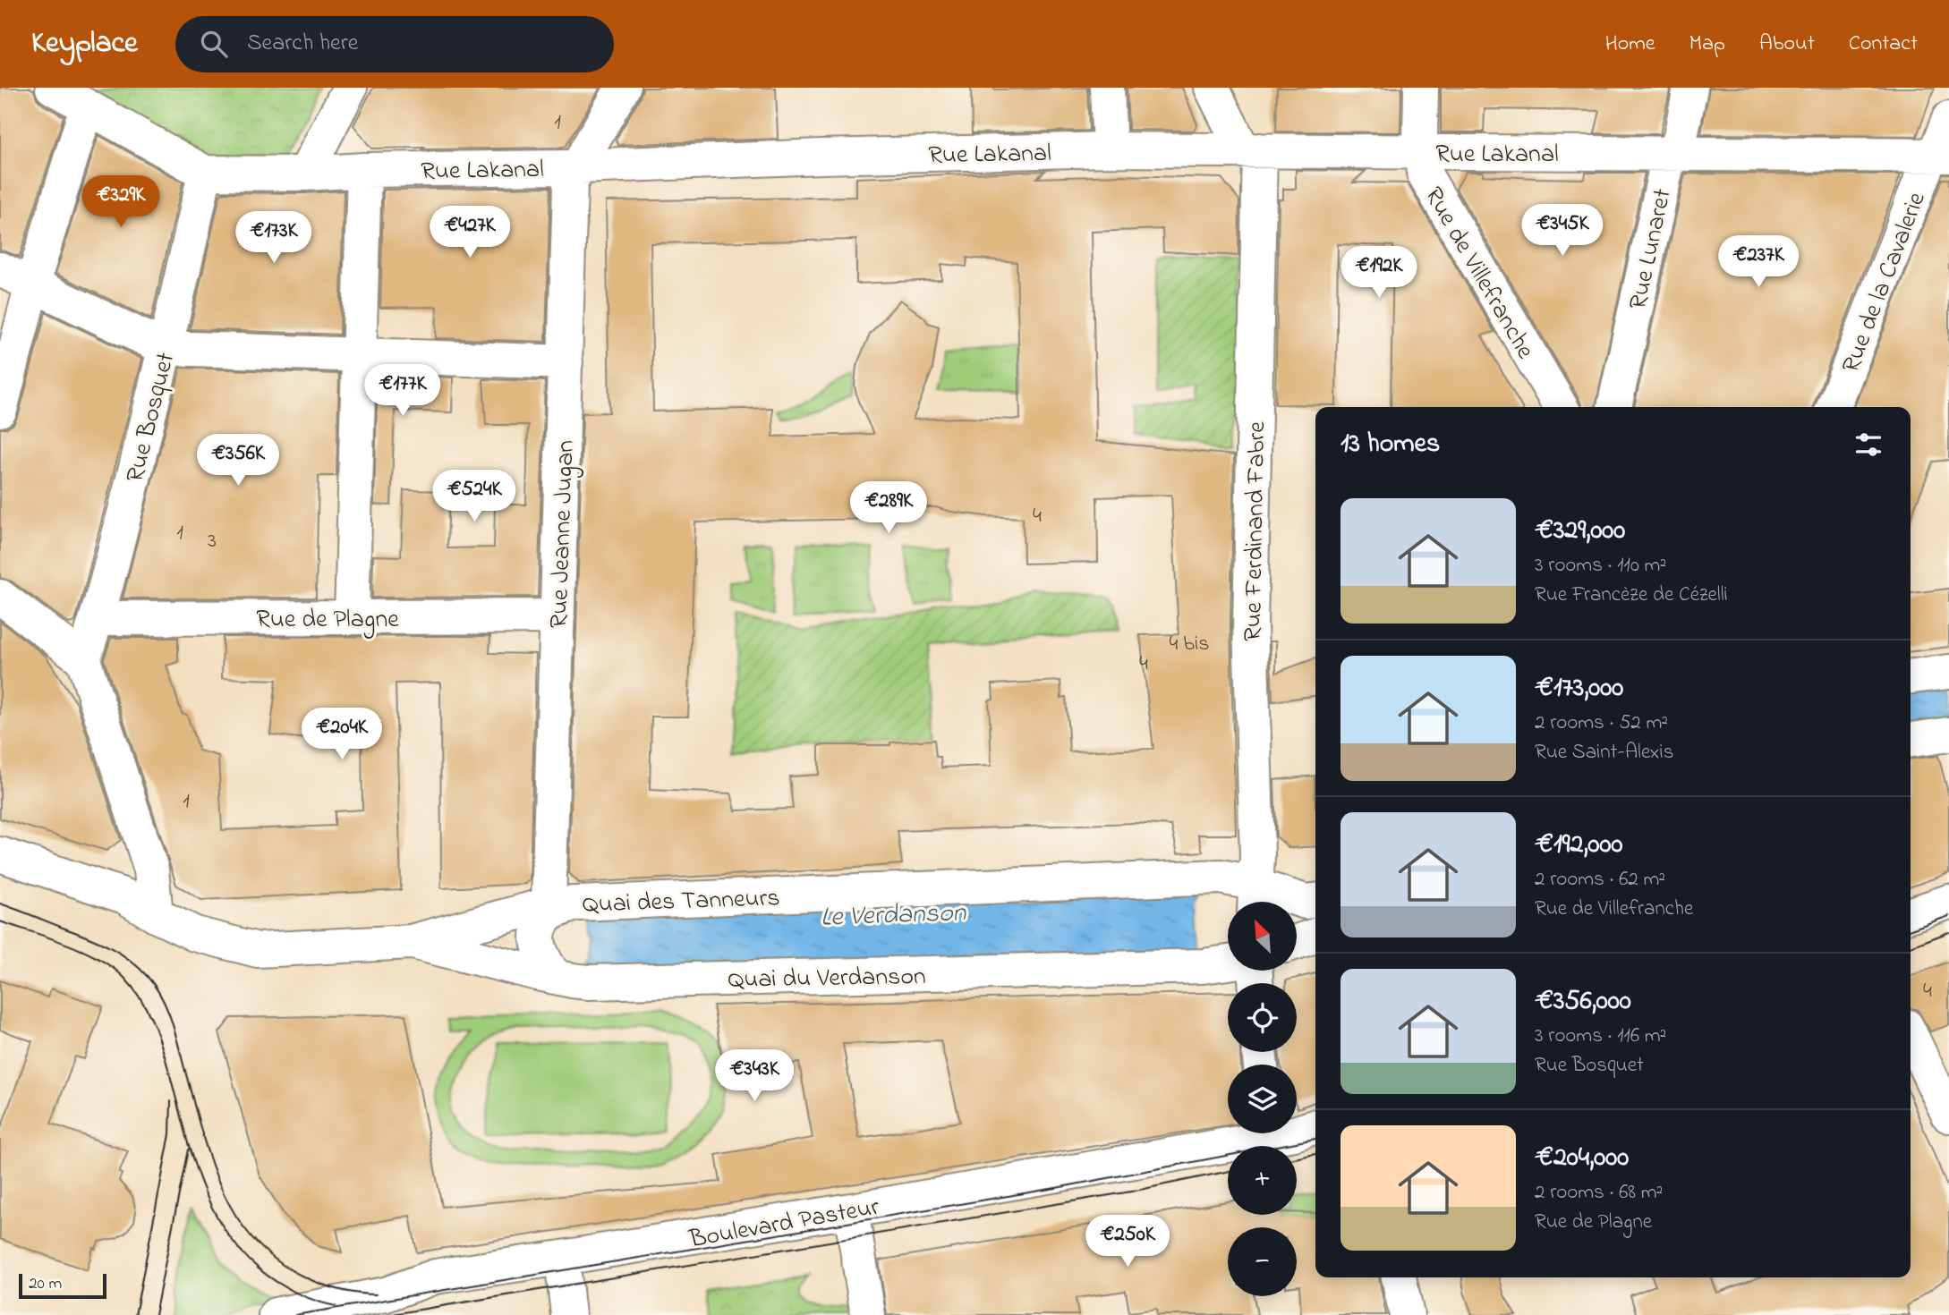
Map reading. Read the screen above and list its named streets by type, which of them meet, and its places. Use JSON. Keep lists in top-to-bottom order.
{
  "streets": {
    "street": [
      "Rue Lakanal",
      "Rue Lunaret",
      "Rue de Villefranche",
      "Rue de la Cavalerie",
      "Rue Bosquet",
      "Rue Ferdinand Fabre",
      "Rue Jeanne Jugan",
      "Rue de Plagne",
      "Quai des Tanneurs",
      "Quai du Verdanson",
      "Boulevard Pasteur"
    ]
  },
  "crossings": [
    ["Rue Lakanal", "Rue Lunaret"],
    ["Rue Lakanal", "Rue de Villefranche"],
    ["Rue Lakanal", "Rue de la Cavalerie"],
    ["Rue Lakanal", "Rue Bosquet"],
    ["Rue Lakanal", "Rue Ferdinand Fabre"],
    ["Rue Lakanal", "Rue Jeanne Jugan"],
    ["Rue Bosquet", "Rue de Plagne"],
    ["Rue Ferdinand Fabre", "Quai des Tanneurs"],
    ["Rue Jeanne Jugan", "Rue de Plagne"],
    ["Rue Jeanne Jugan", "Quai des Tanneurs"],
    ["Quai des Tanneurs", "Quai du Verdanson"]
  ],
  "water": ["Le Verdanson"],
  "house_numbers": [
    "1",
    "4",
    "1",
    "3",
    "4 bis",
    "4",
    "1",
    "4"
  ],
  "scale_bar": "20 m",
  "north": "top left",
  "page": {
    "header": "Keyplace",
    "search": "Search here",
    "nav": [
      "Home",
      "Map",
      "About",
      "Contact"
    ],
    "price": [
      "€329K",
      "€345K",
      "€427K",
      "€173K",
      "€237K",
      "€192K",
      "€177K",
      "€356K",
      "€524K",
      "€289K",
      "€204K",
      "€343K",
      "€250K"
    ],
    "heading": "13 homes",
    "list": [
      {
        "name": "€329,000",
        "note": "3 rooms · 110 m² · Rue Francèze de Cézelli"
      },
      {
        "name": "€173,000",
        "note": "2 rooms · 52 m² · Rue Saint-Alexis"
      },
      {
        "name": "€192,000",
        "note": "2 rooms · 62 m² · Rue de Villefranche"
      },
      {
        "name": "€356,000",
        "note": "3 rooms · 116 m² · Rue Bosquet"
      },
      {
        "name": "€204,000",
        "note": "2 rooms · 68 m² · Rue de Plagne"
      }
    ],
    "map_buttons": ["+", "−"],
    "scale": "20 m"
  }
}
